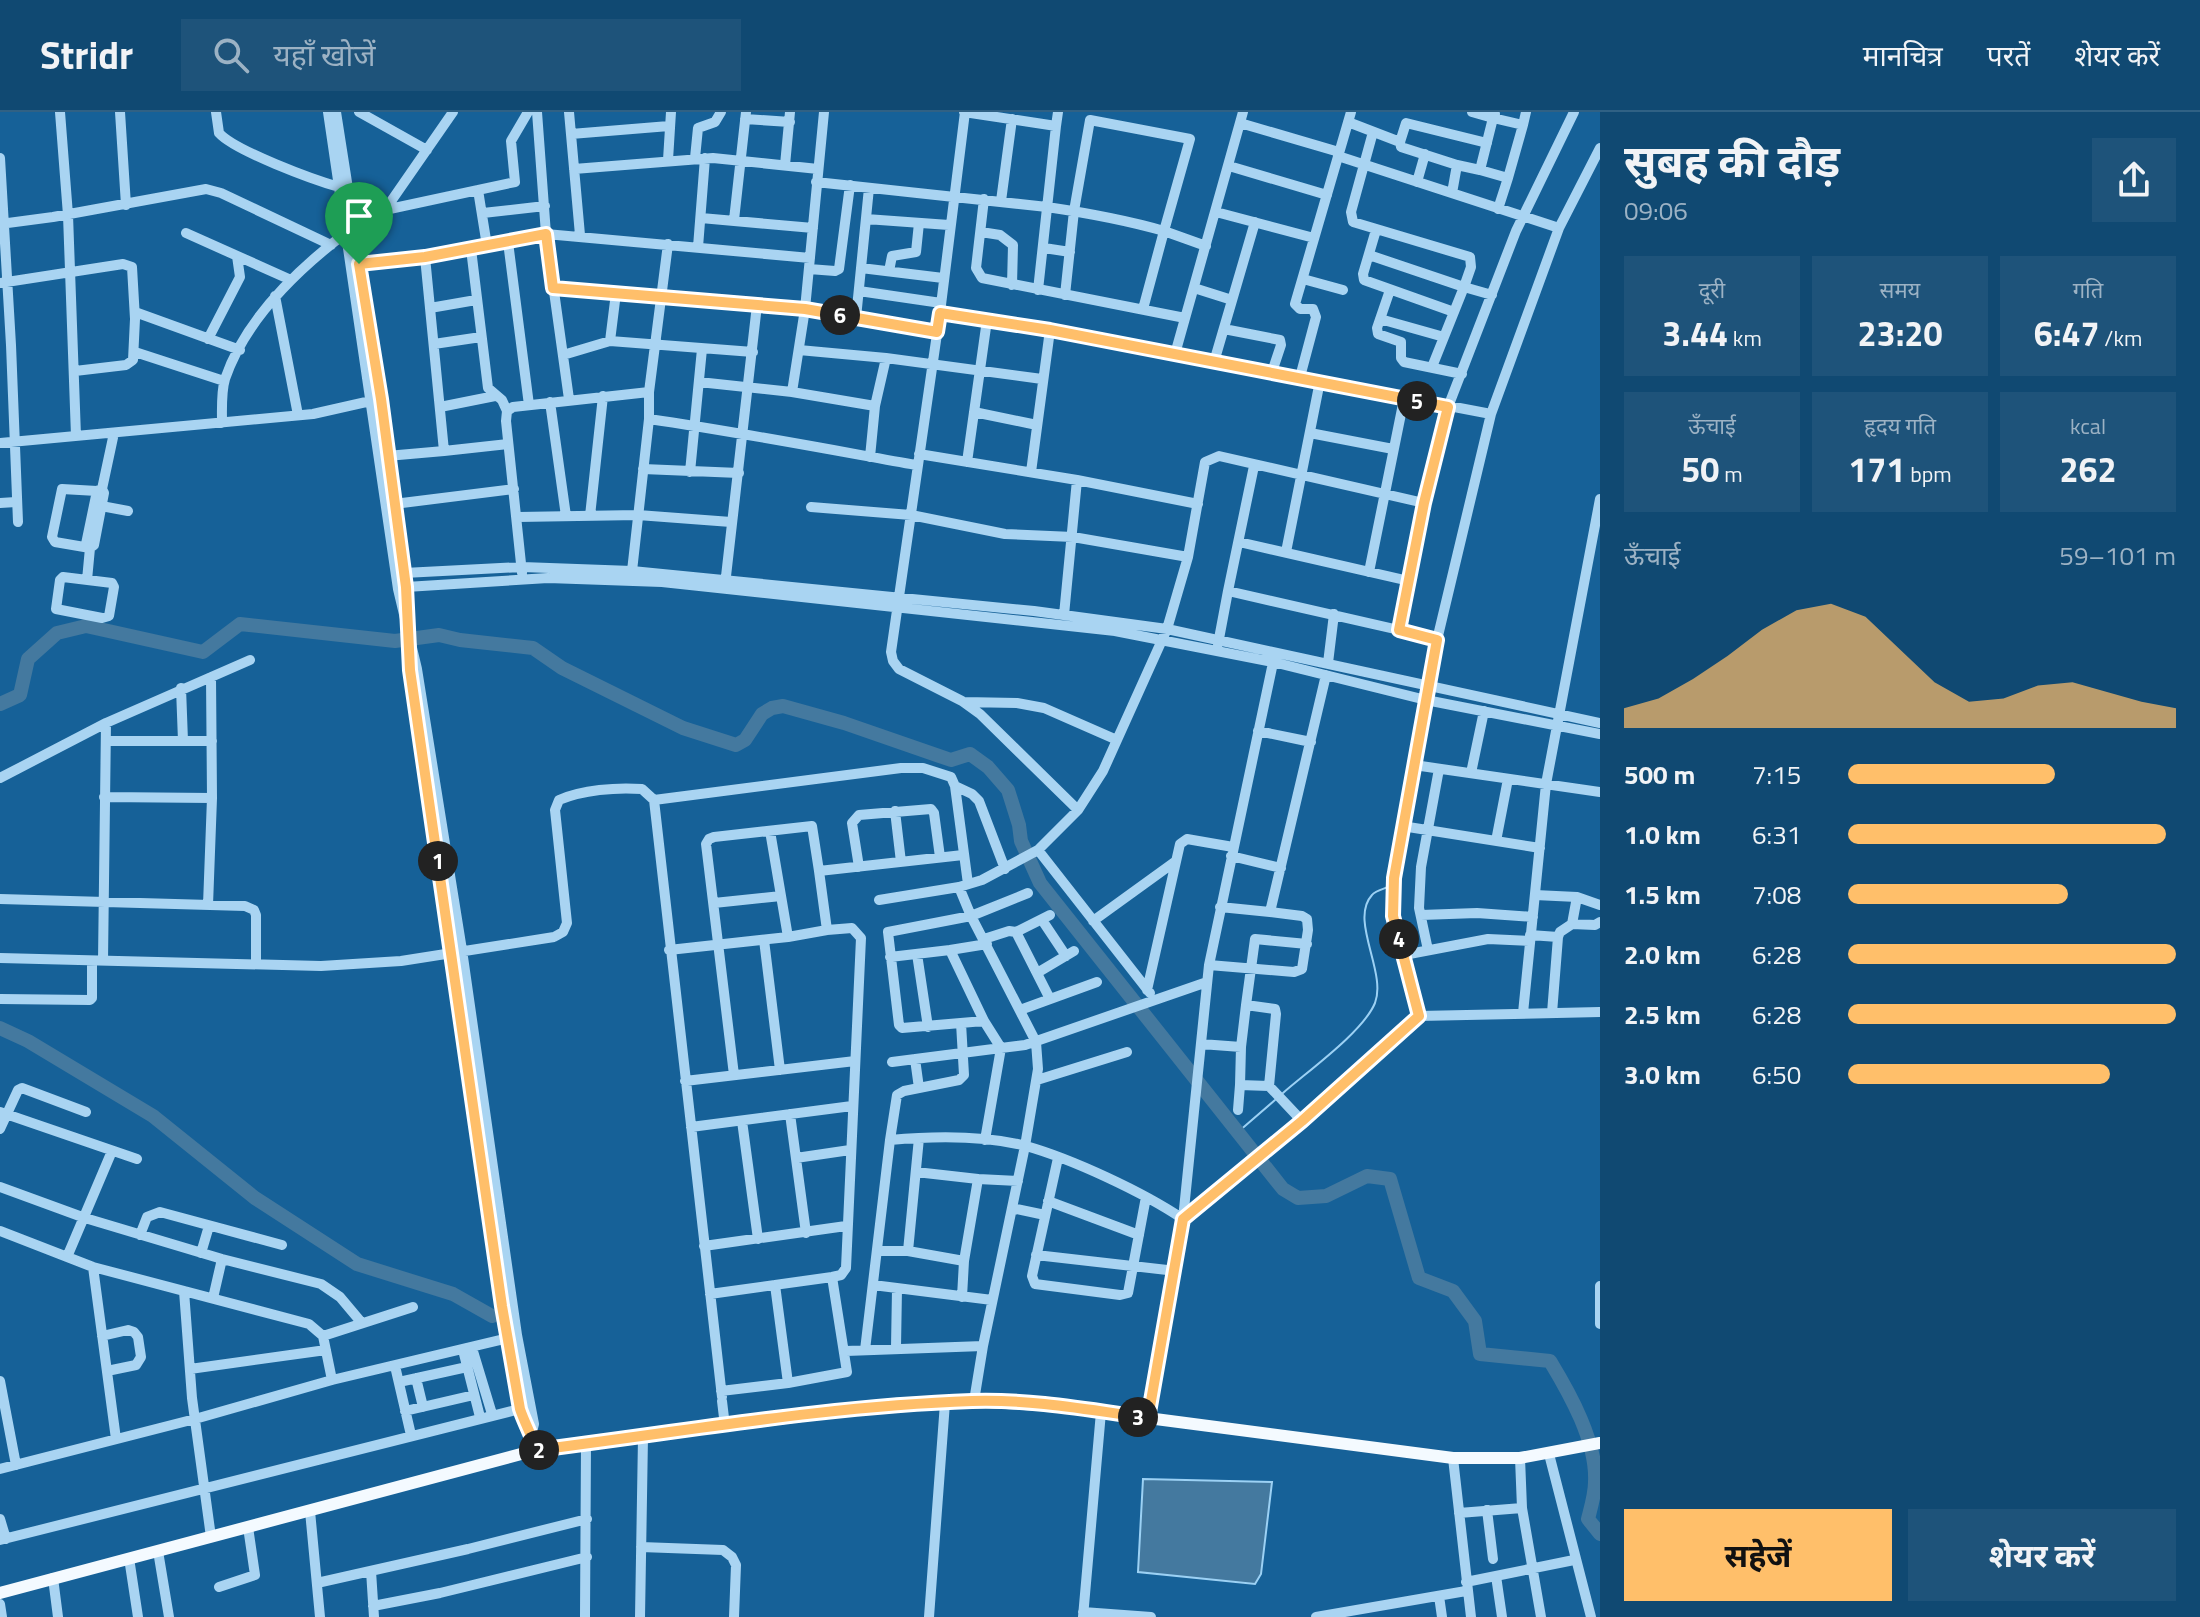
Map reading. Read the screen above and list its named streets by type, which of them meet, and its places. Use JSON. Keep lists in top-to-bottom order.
{
  "page": {
    "header": "Stridr",
    "search": "यहाँ खोजें",
    "nav": ["मानचित्र", "परतें", "शेयर करें"],
    "heading": ["सुबह की दौड़", "09:06"],
    "stats": [
      ["दूरी", "3.44 km"],
      ["समय", "23:20"],
      ["गति", "6:47 /km"],
      ["ऊँचाई", "50 m"],
      ["हृदय गति", "171 bpm"],
      ["kcal", "262"]
    ],
    "pins": [
      "6",
      "5",
      "1",
      "4",
      "3",
      "2"
    ],
    "chart": ["ऊँचाई", "59–101 m"],
    "list": [
      {
        "name": "500 m",
        "note": "7:15"
      },
      {
        "name": "1.0 km",
        "note": "6:31"
      },
      {
        "name": "1.5 km",
        "note": "7:08"
      },
      {
        "name": "2.0 km",
        "note": "6:28"
      },
      {
        "name": "2.5 km",
        "note": "6:28"
      },
      {
        "name": "3.0 km",
        "note": "6:50"
      }
    ],
    "buttons": ["सहेजें", "शेयर करें"]
  }
}
